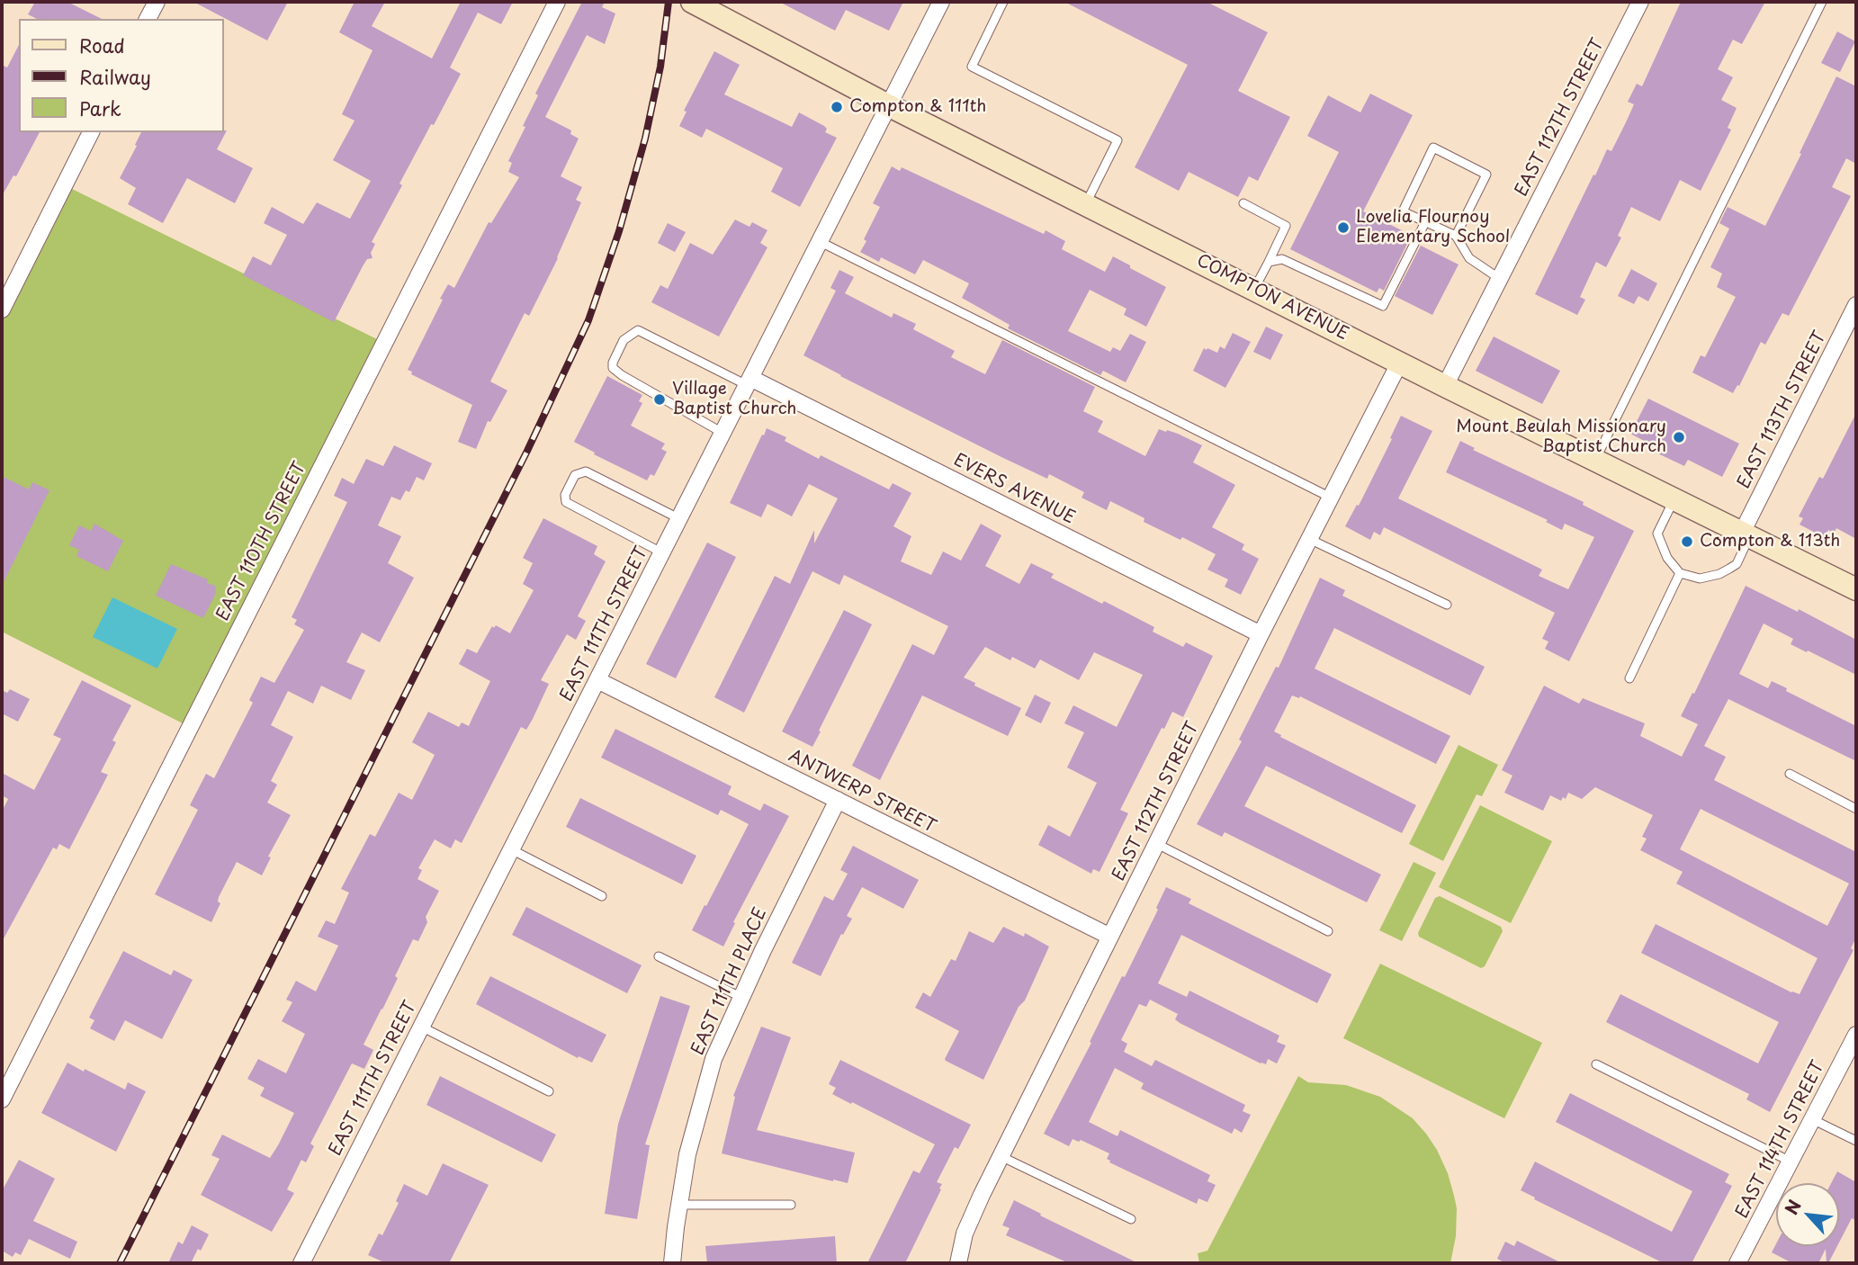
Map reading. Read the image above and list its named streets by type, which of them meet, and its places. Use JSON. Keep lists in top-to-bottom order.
{
  "streets": {
    "main road": ["COMPTON AVENUE"],
    "street": [
      "EAST 112TH STREET",
      "EAST 113TH STREET",
      "EVERS AVENUE",
      "EAST 110TH STREET",
      "EAST 111TH STREET",
      "ANTWERP STREET",
      "EAST 111TH PLACE",
      "EAST 114TH STREET"
    ]
  },
  "crossings": [
    ["EAST 112TH STREET", "COMPTON AVENUE"],
    ["EAST 112TH STREET", "EVERS AVENUE"],
    ["EAST 112TH STREET", "ANTWERP STREET"],
    ["COMPTON AVENUE", "EAST 113TH STREET"],
    ["COMPTON AVENUE", "EAST 111TH STREET"],
    ["EVERS AVENUE", "EAST 111TH STREET"],
    ["EAST 111TH STREET", "ANTWERP STREET"],
    ["ANTWERP STREET", "EAST 111TH PLACE"]
  ],
  "places": [
    "Compton & 111th",
    "Lovelia Flournoy Elementary School",
    "Village Baptist Church",
    "Mount Beulah Missionary Baptist Church",
    "Compton & 113th"
  ],
  "legend": ["Road", "Railway", "Park"],
  "north": "top left"
}
